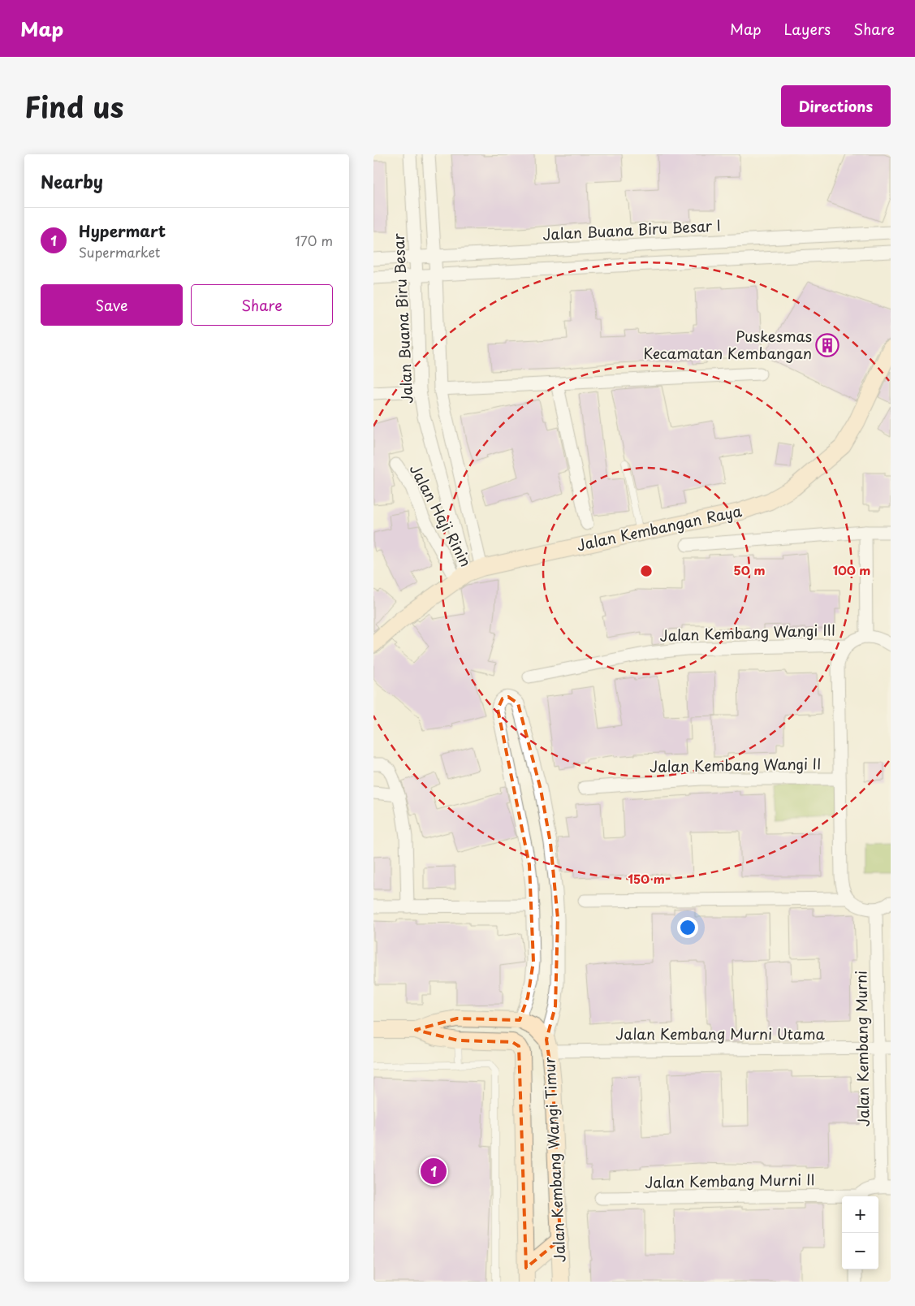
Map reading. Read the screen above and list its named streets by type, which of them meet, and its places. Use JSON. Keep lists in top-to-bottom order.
{
  "streets": {
    "main road": ["Jalan Kembangan Raya", "Jalan Kembang Wangi Timur"],
    "street": [
      "Jalan Buana Biru Besar I",
      "Jalan Buana Biru Besar",
      "Jalan Haji Rinin",
      "Jalan Kembang Wangi III",
      "Jalan Kembang Wangi II",
      "Jalan Kembang Murni Utama",
      "Jalan Kembang Murni",
      "Jalan Kembang Murni II"
    ]
  },
  "crossings": [
    ["Jalan Buana Biru Besar I", "Jalan Buana Biru Besar"],
    ["Jalan Buana Biru Besar", "Jalan Haji Rinin"],
    ["Jalan Buana Biru Besar", "Jalan Kembangan Raya"],
    ["Jalan Haji Rinin", "Jalan Kembangan Raya"],
    ["Jalan Kembang Murni Utama", "Jalan Kembang Murni"],
    ["Jalan Kembang Murni Utama", "Jalan Kembang Wangi Timur"]
  ],
  "places": {
    "building": ["Puskesmas Kecamatan Kembangan"]
  },
  "page": {
    "header": "Map",
    "nav": ["Map", "Layers", "Share"],
    "title": "Find us",
    "buttons": [
      "Directions",
      ["Save", "Share"]
    ],
    "heading": "Nearby",
    "list": [
      {
        "mark": "1",
        "name": "Hypermart",
        "note": "Supermarket",
        "value": "170 m"
      }
    ],
    "pins": "1",
    "map_buttons": ["+", "−"]
  },
  "rings": ["50 m", "100 m", "150 m"]
}
